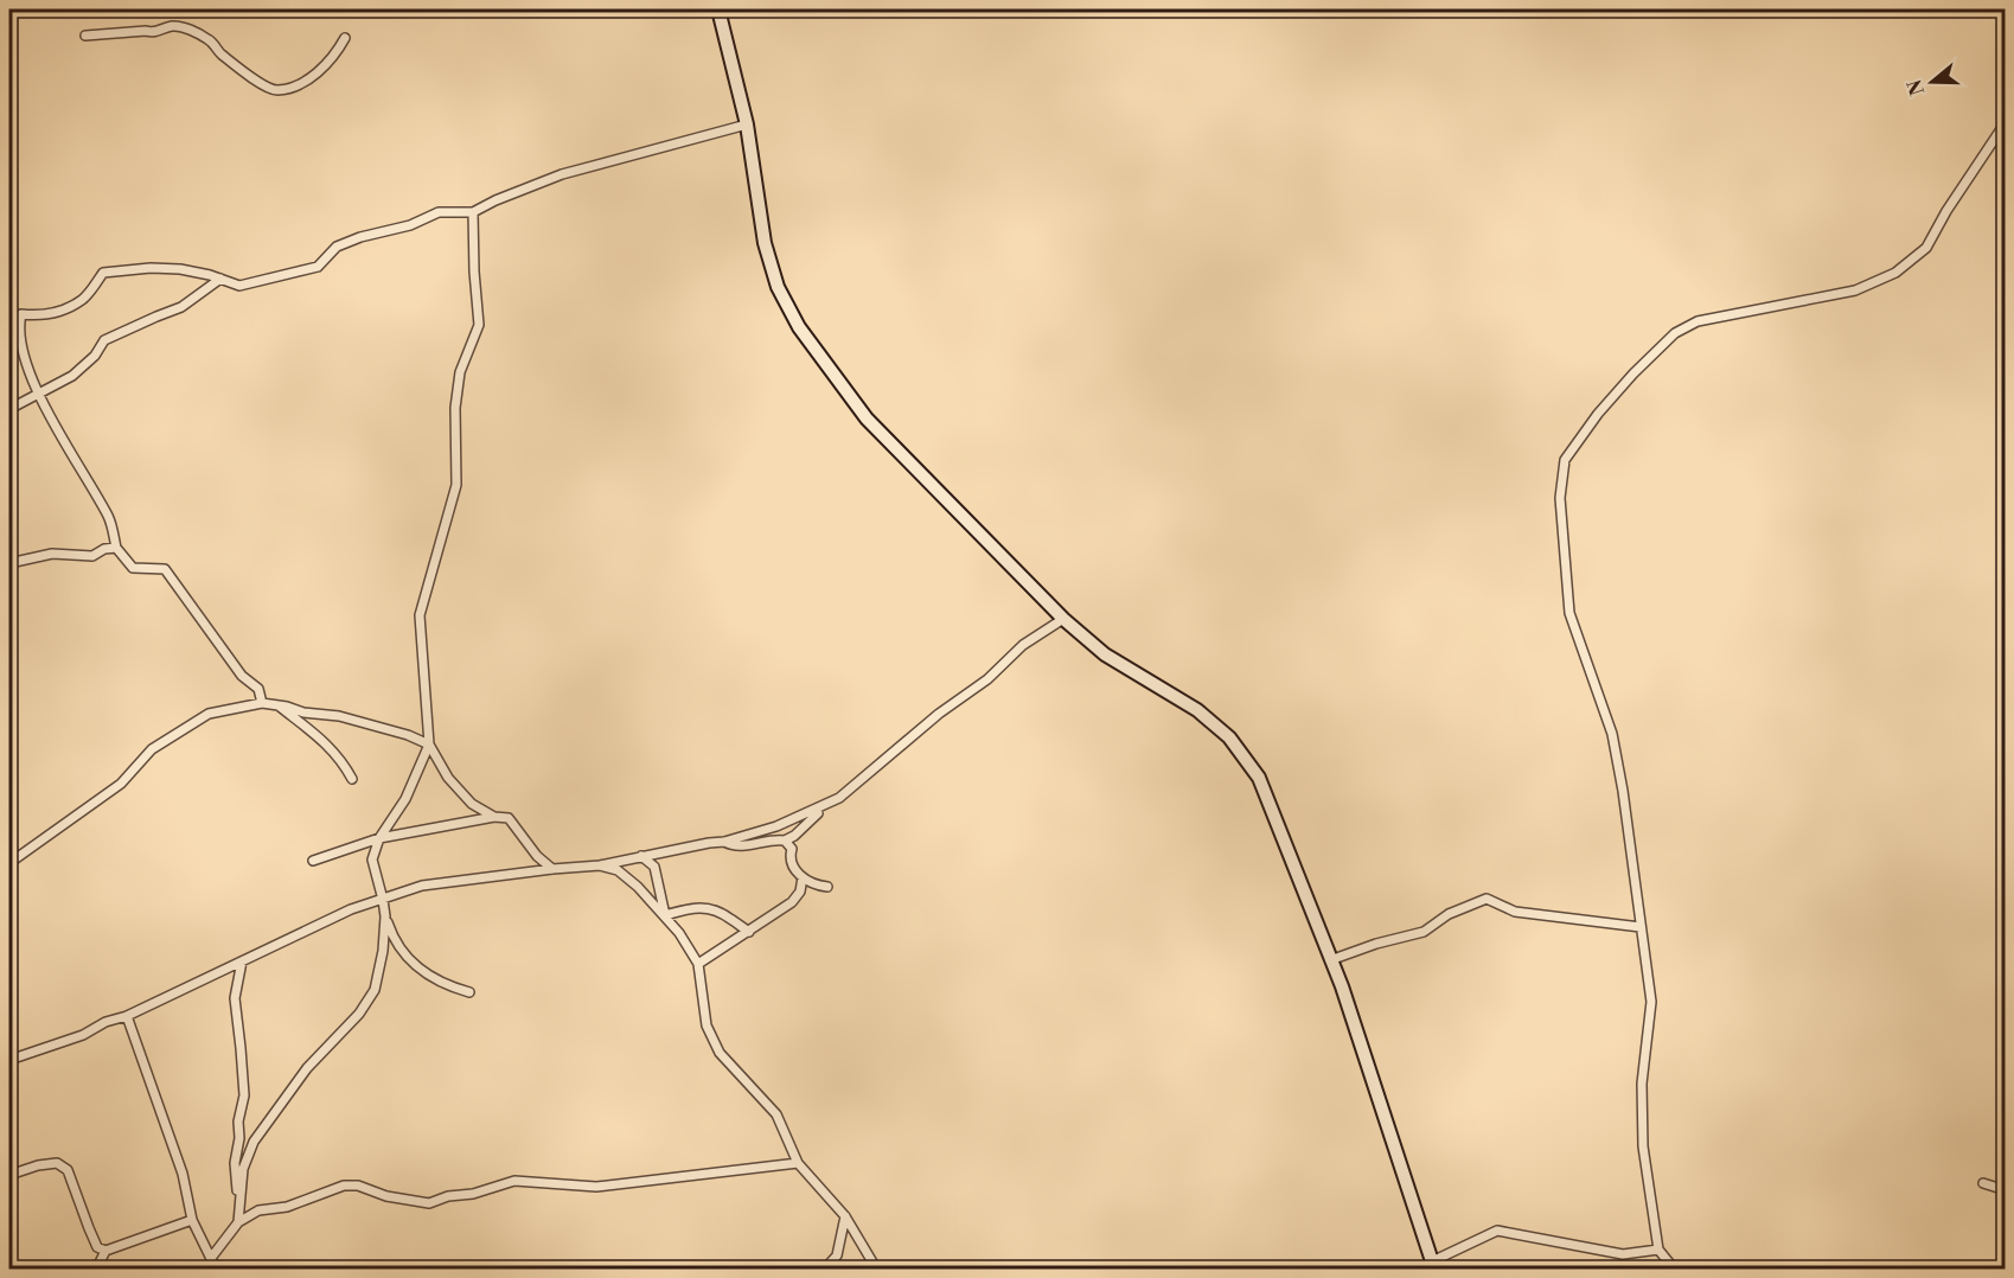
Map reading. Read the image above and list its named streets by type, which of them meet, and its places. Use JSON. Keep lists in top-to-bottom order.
{
  "north": "left"
}
